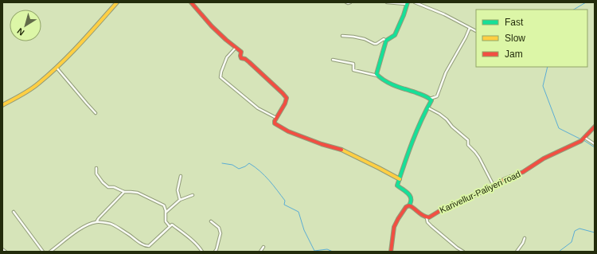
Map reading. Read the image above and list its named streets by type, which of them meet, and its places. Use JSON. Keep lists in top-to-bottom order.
{
  "streets": {
    "street": ["Karivellur-Paliyeri road"]
  },
  "legend": ["Fast", "Slow", "Jam"],
  "north": "bottom left"
}
